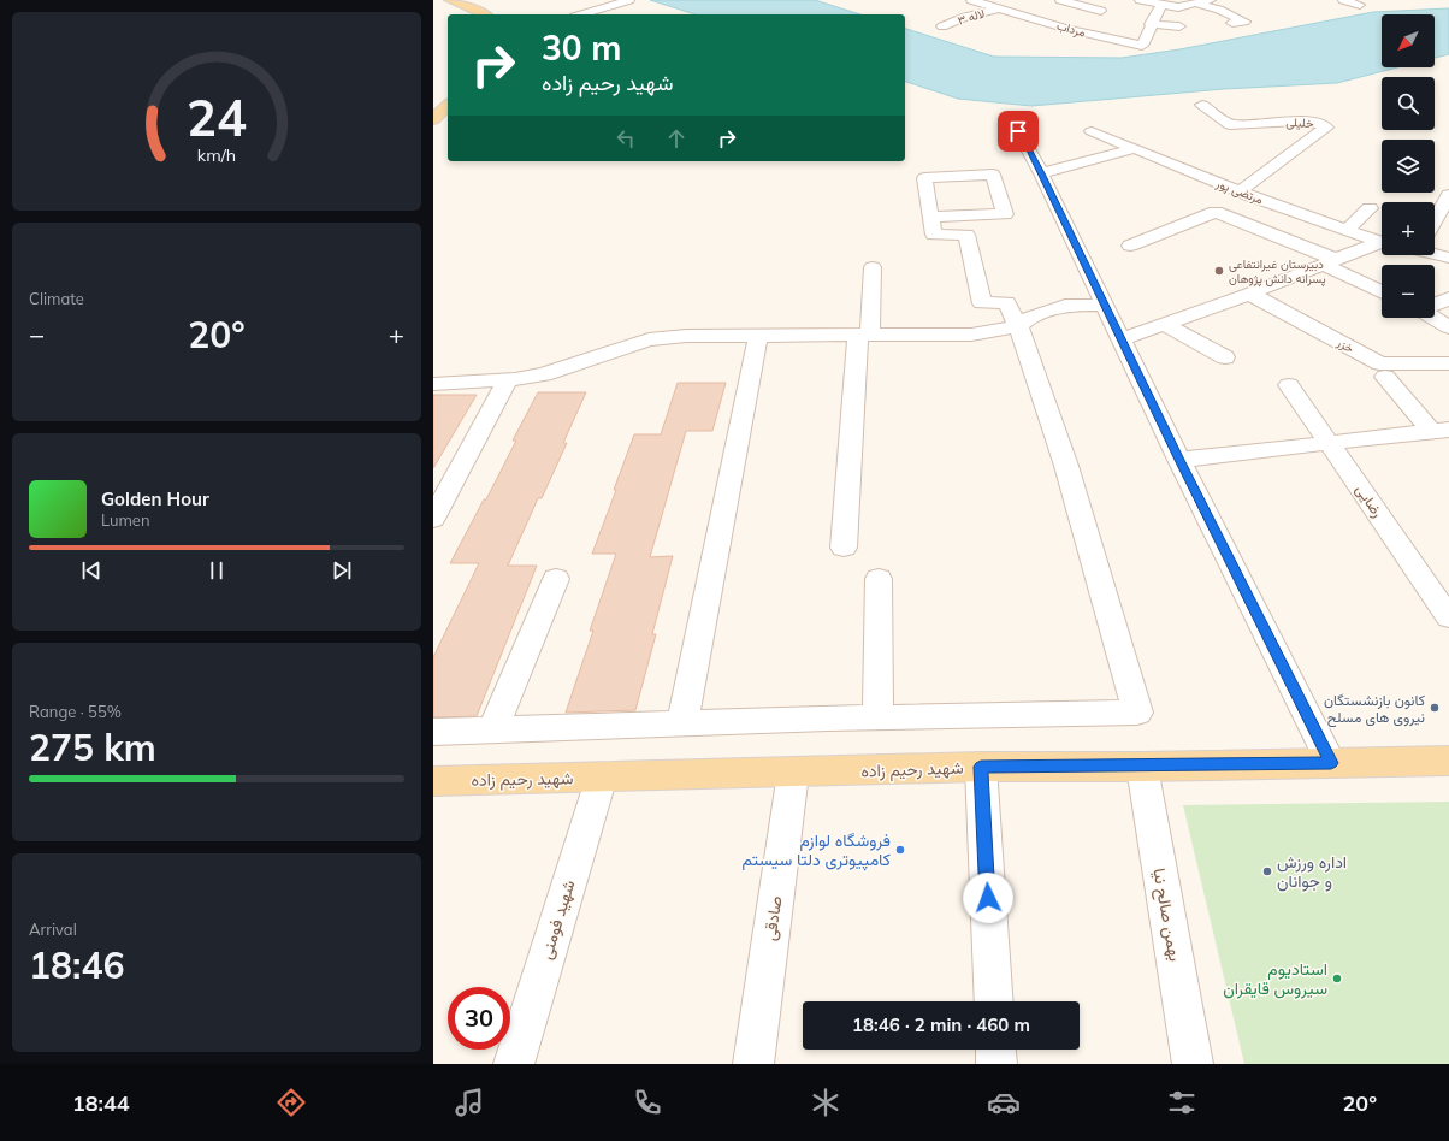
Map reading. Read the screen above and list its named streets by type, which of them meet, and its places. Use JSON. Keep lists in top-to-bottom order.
{
  "streets": {
    "main road": ["شهید رحیم زاده"],
    "street": [
      "لاله ۳",
      "مرداب",
      "خلیلی",
      "مرتضی پور",
      "خزر",
      "رضایی",
      "بهمن صالح نیا",
      "صادقی",
      "شهید فومنی"
    ]
  },
  "crossings": [
    ["لاله ۳", "مرداب"],
    ["خلیلی", "مرتضی پور"],
    ["شهید رحیم زاده", "بهمن صالح نیا"],
    ["شهید رحیم زاده", "صادقی"],
    ["شهید رحیم زاده", "شهید فومنی"]
  ],
  "places": [
    "دبیرستان غیرانتفاعی پسرانه دانش پژوهان",
    "کانون بازنشستگان نیروی های مسلح",
    "فروشگاه لوازم کامپیوتری دلتا سیستم",
    "اداره ورزش و جوانان",
    "استادیوم سیروس قایقران"
  ],
  "north": "bottom left",
  "page": {
    "map_buttons": ["+", "−"],
    "turn": ["30 m", "شهید رحیم زاده"],
    "tile": [
      "Climate",
      ["Range · 55%", "275 km"],
      ["Arrival", "18:46"]
    ],
    "heat": ["−", "20°", "+"],
    "song": ["Golden Hour", "Lumen"],
    "limit": "30",
    "trip": "18:46 · 2 min · 460 m",
    "tabs": ["18:44", "20°"],
    "gauge": ["24", "km/h"]
  }
}
